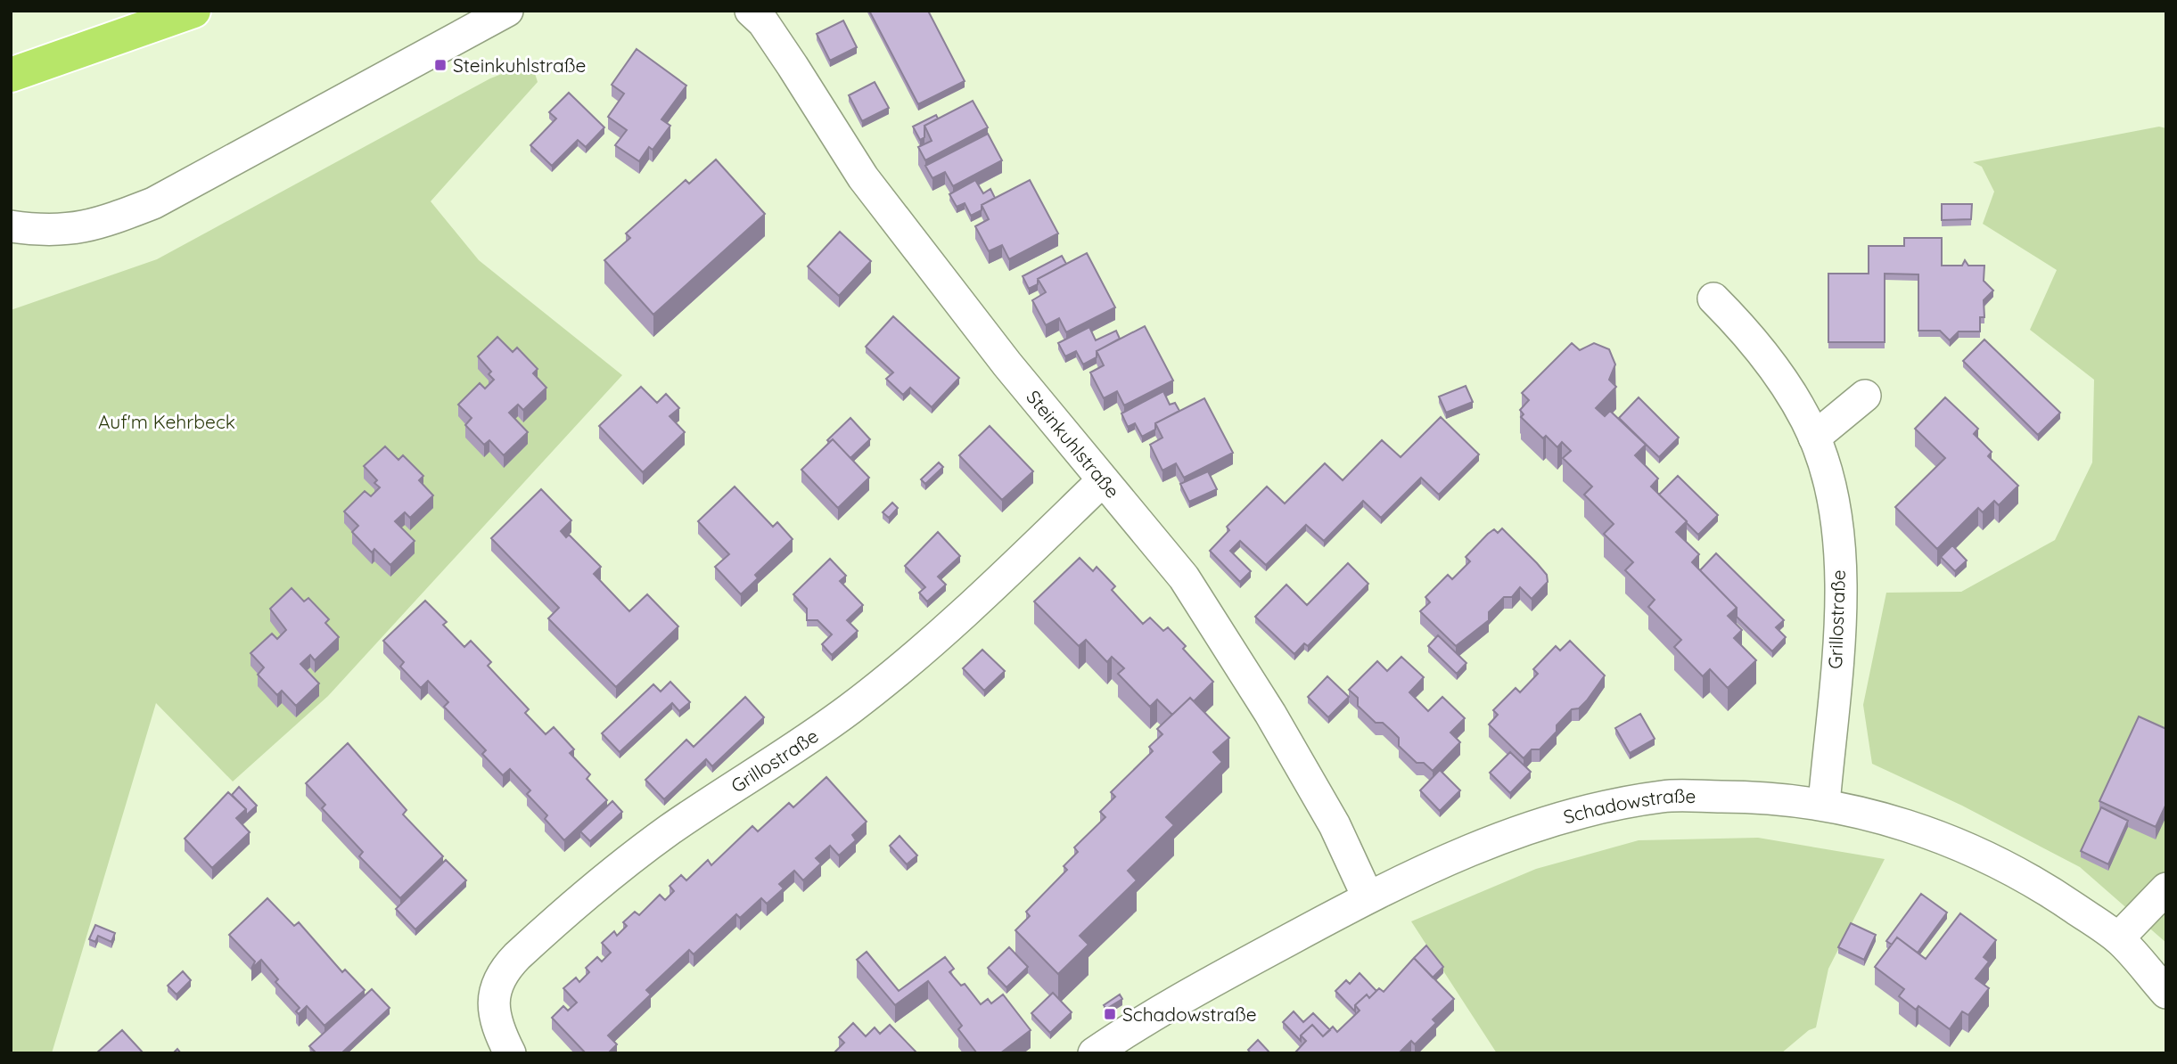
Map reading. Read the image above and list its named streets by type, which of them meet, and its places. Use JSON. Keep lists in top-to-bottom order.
{
  "streets": {
    "street": ["Steinkuhlstraße", "Grillostraße", "Schadowstraße"]
  },
  "crossings": [
    ["Steinkuhlstraße", "Grillostraße"],
    ["Steinkuhlstraße", "Schadowstraße"],
    ["Grillostraße", "Schadowstraße"]
  ],
  "parks": ["Auf'm Kehrbeck"],
  "places": {
    "transit": ["Steinkuhlstraße", "Schadowstraße"]
  }
}
